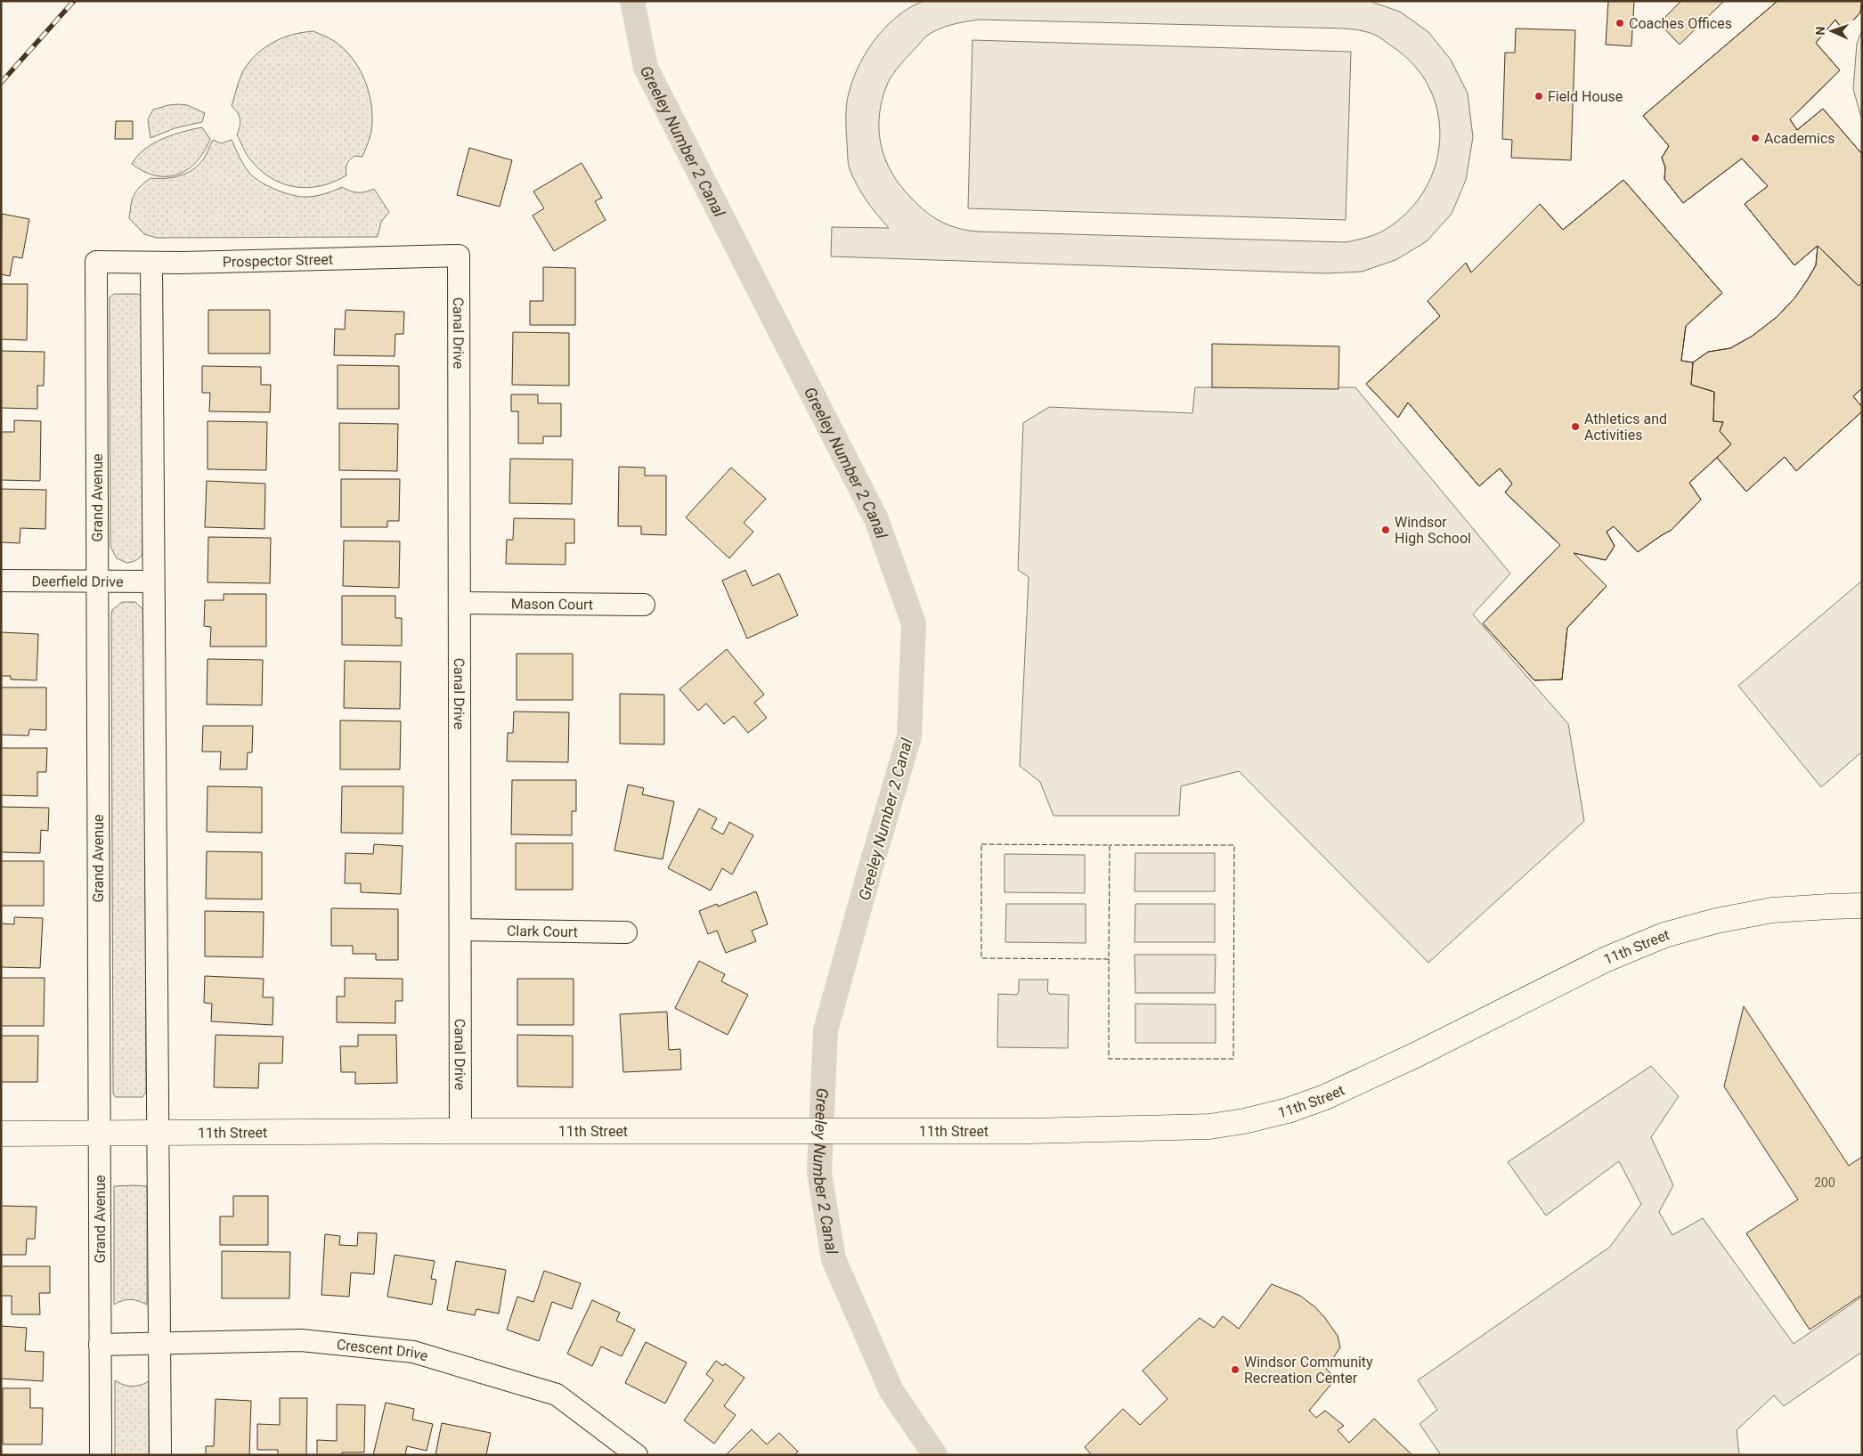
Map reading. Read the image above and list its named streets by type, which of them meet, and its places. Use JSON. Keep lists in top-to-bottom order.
{
  "streets": {
    "street": [
      "Prospector Street",
      "Canal Drive",
      "Grand Avenue",
      "Deerfield Drive",
      "Mason Court",
      "Clark Court",
      "11th Street",
      "Crescent Drive"
    ]
  },
  "crossings": [
    ["Prospector Street", "Canal Drive"],
    ["Prospector Street", "Grand Avenue"],
    ["Canal Drive", "Mason Court"],
    ["Canal Drive", "Clark Court"],
    ["Canal Drive", "11th Street"],
    ["Grand Avenue", "Deerfield Drive"],
    ["Grand Avenue", "11th Street"],
    ["Grand Avenue", "Crescent Drive"]
  ],
  "water": ["Greeley Number 2 Canal"],
  "places": [
    "Coaches Offices",
    "Field House",
    "Academics",
    "Athletics and Activities",
    "Windsor High School",
    "Windsor Community Recreation Center"
  ],
  "house_numbers": ["200"],
  "north": "left"
}
